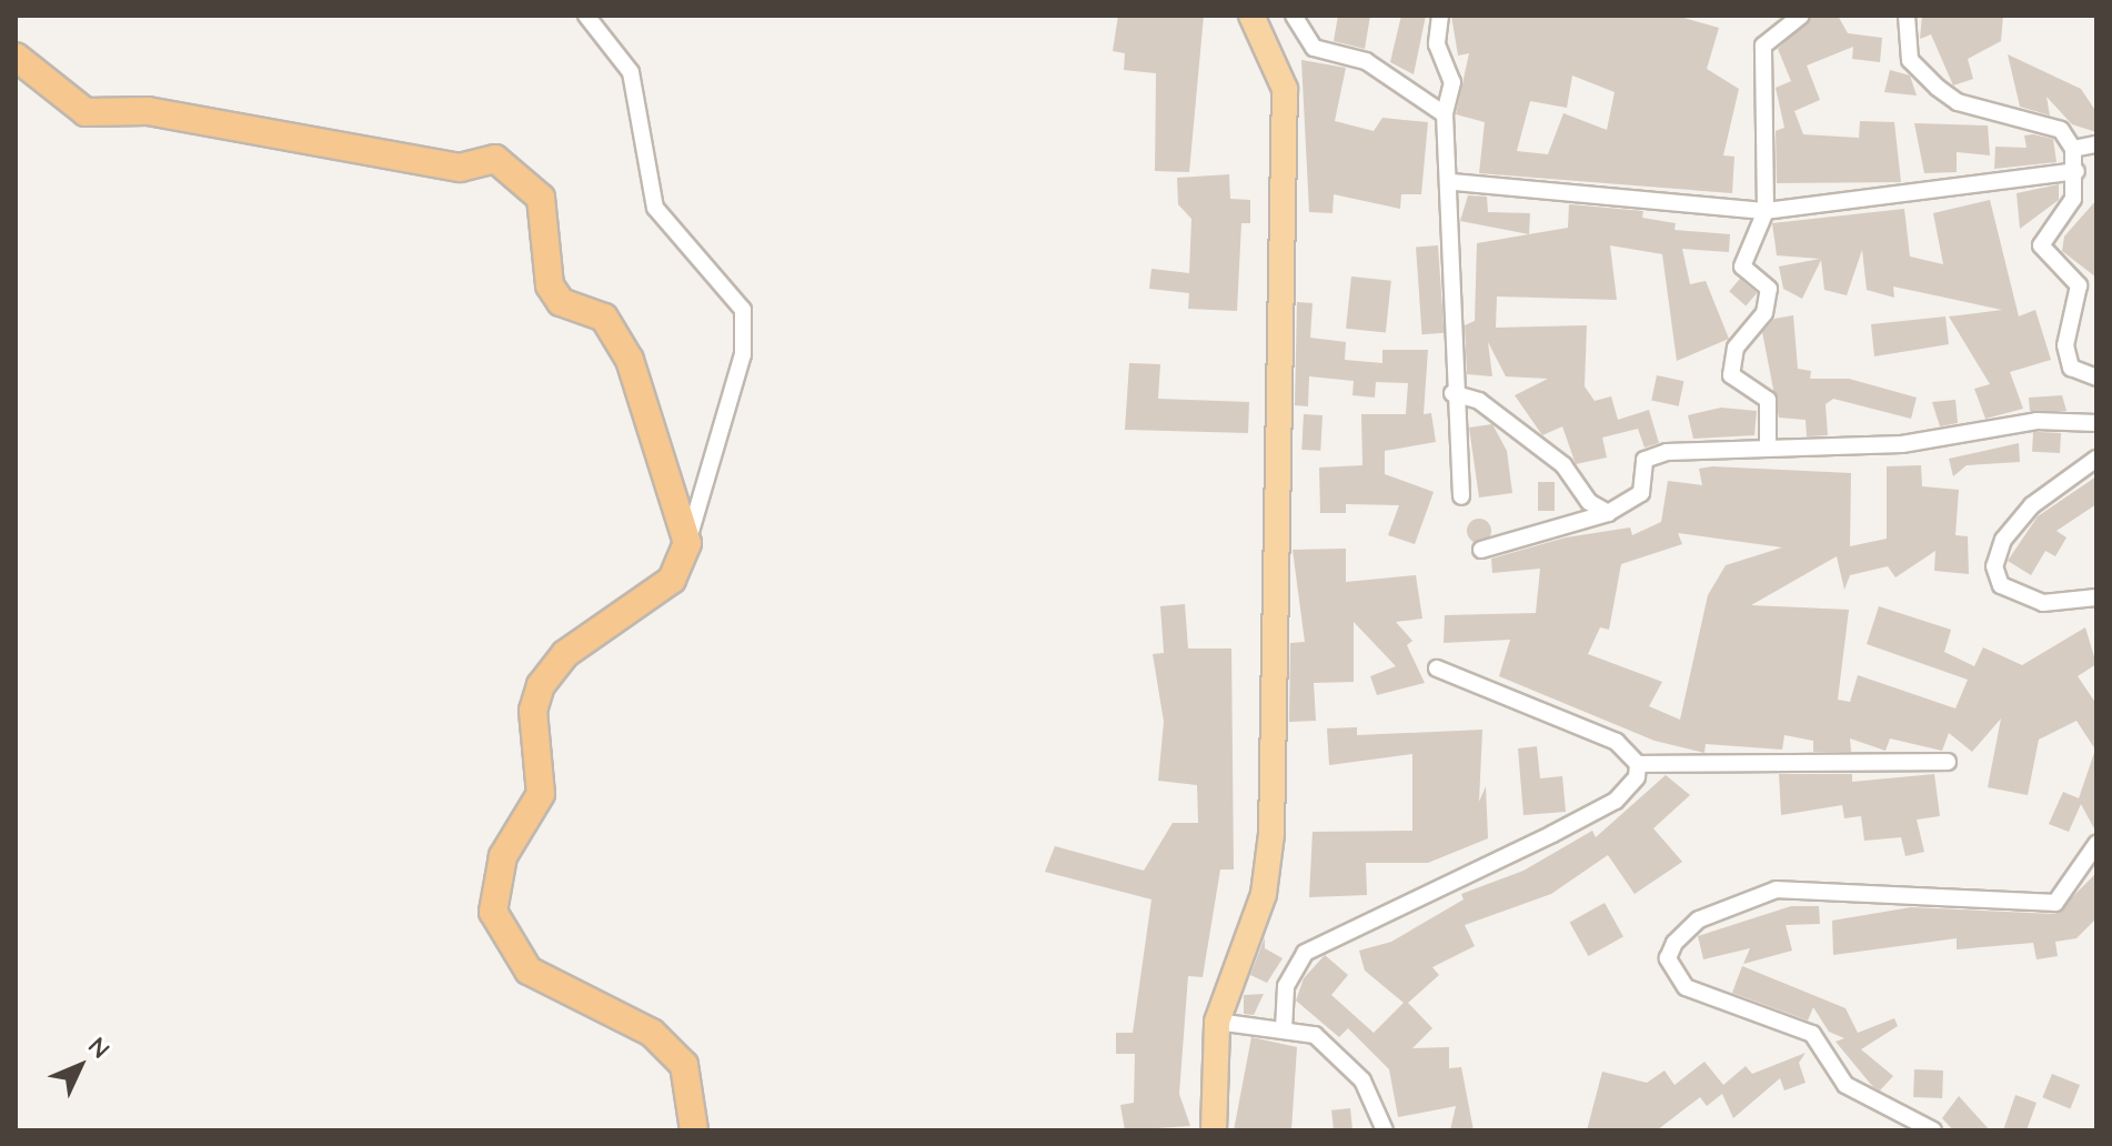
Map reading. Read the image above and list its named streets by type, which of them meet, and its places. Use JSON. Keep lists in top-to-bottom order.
{
  "north": "top right"
}
